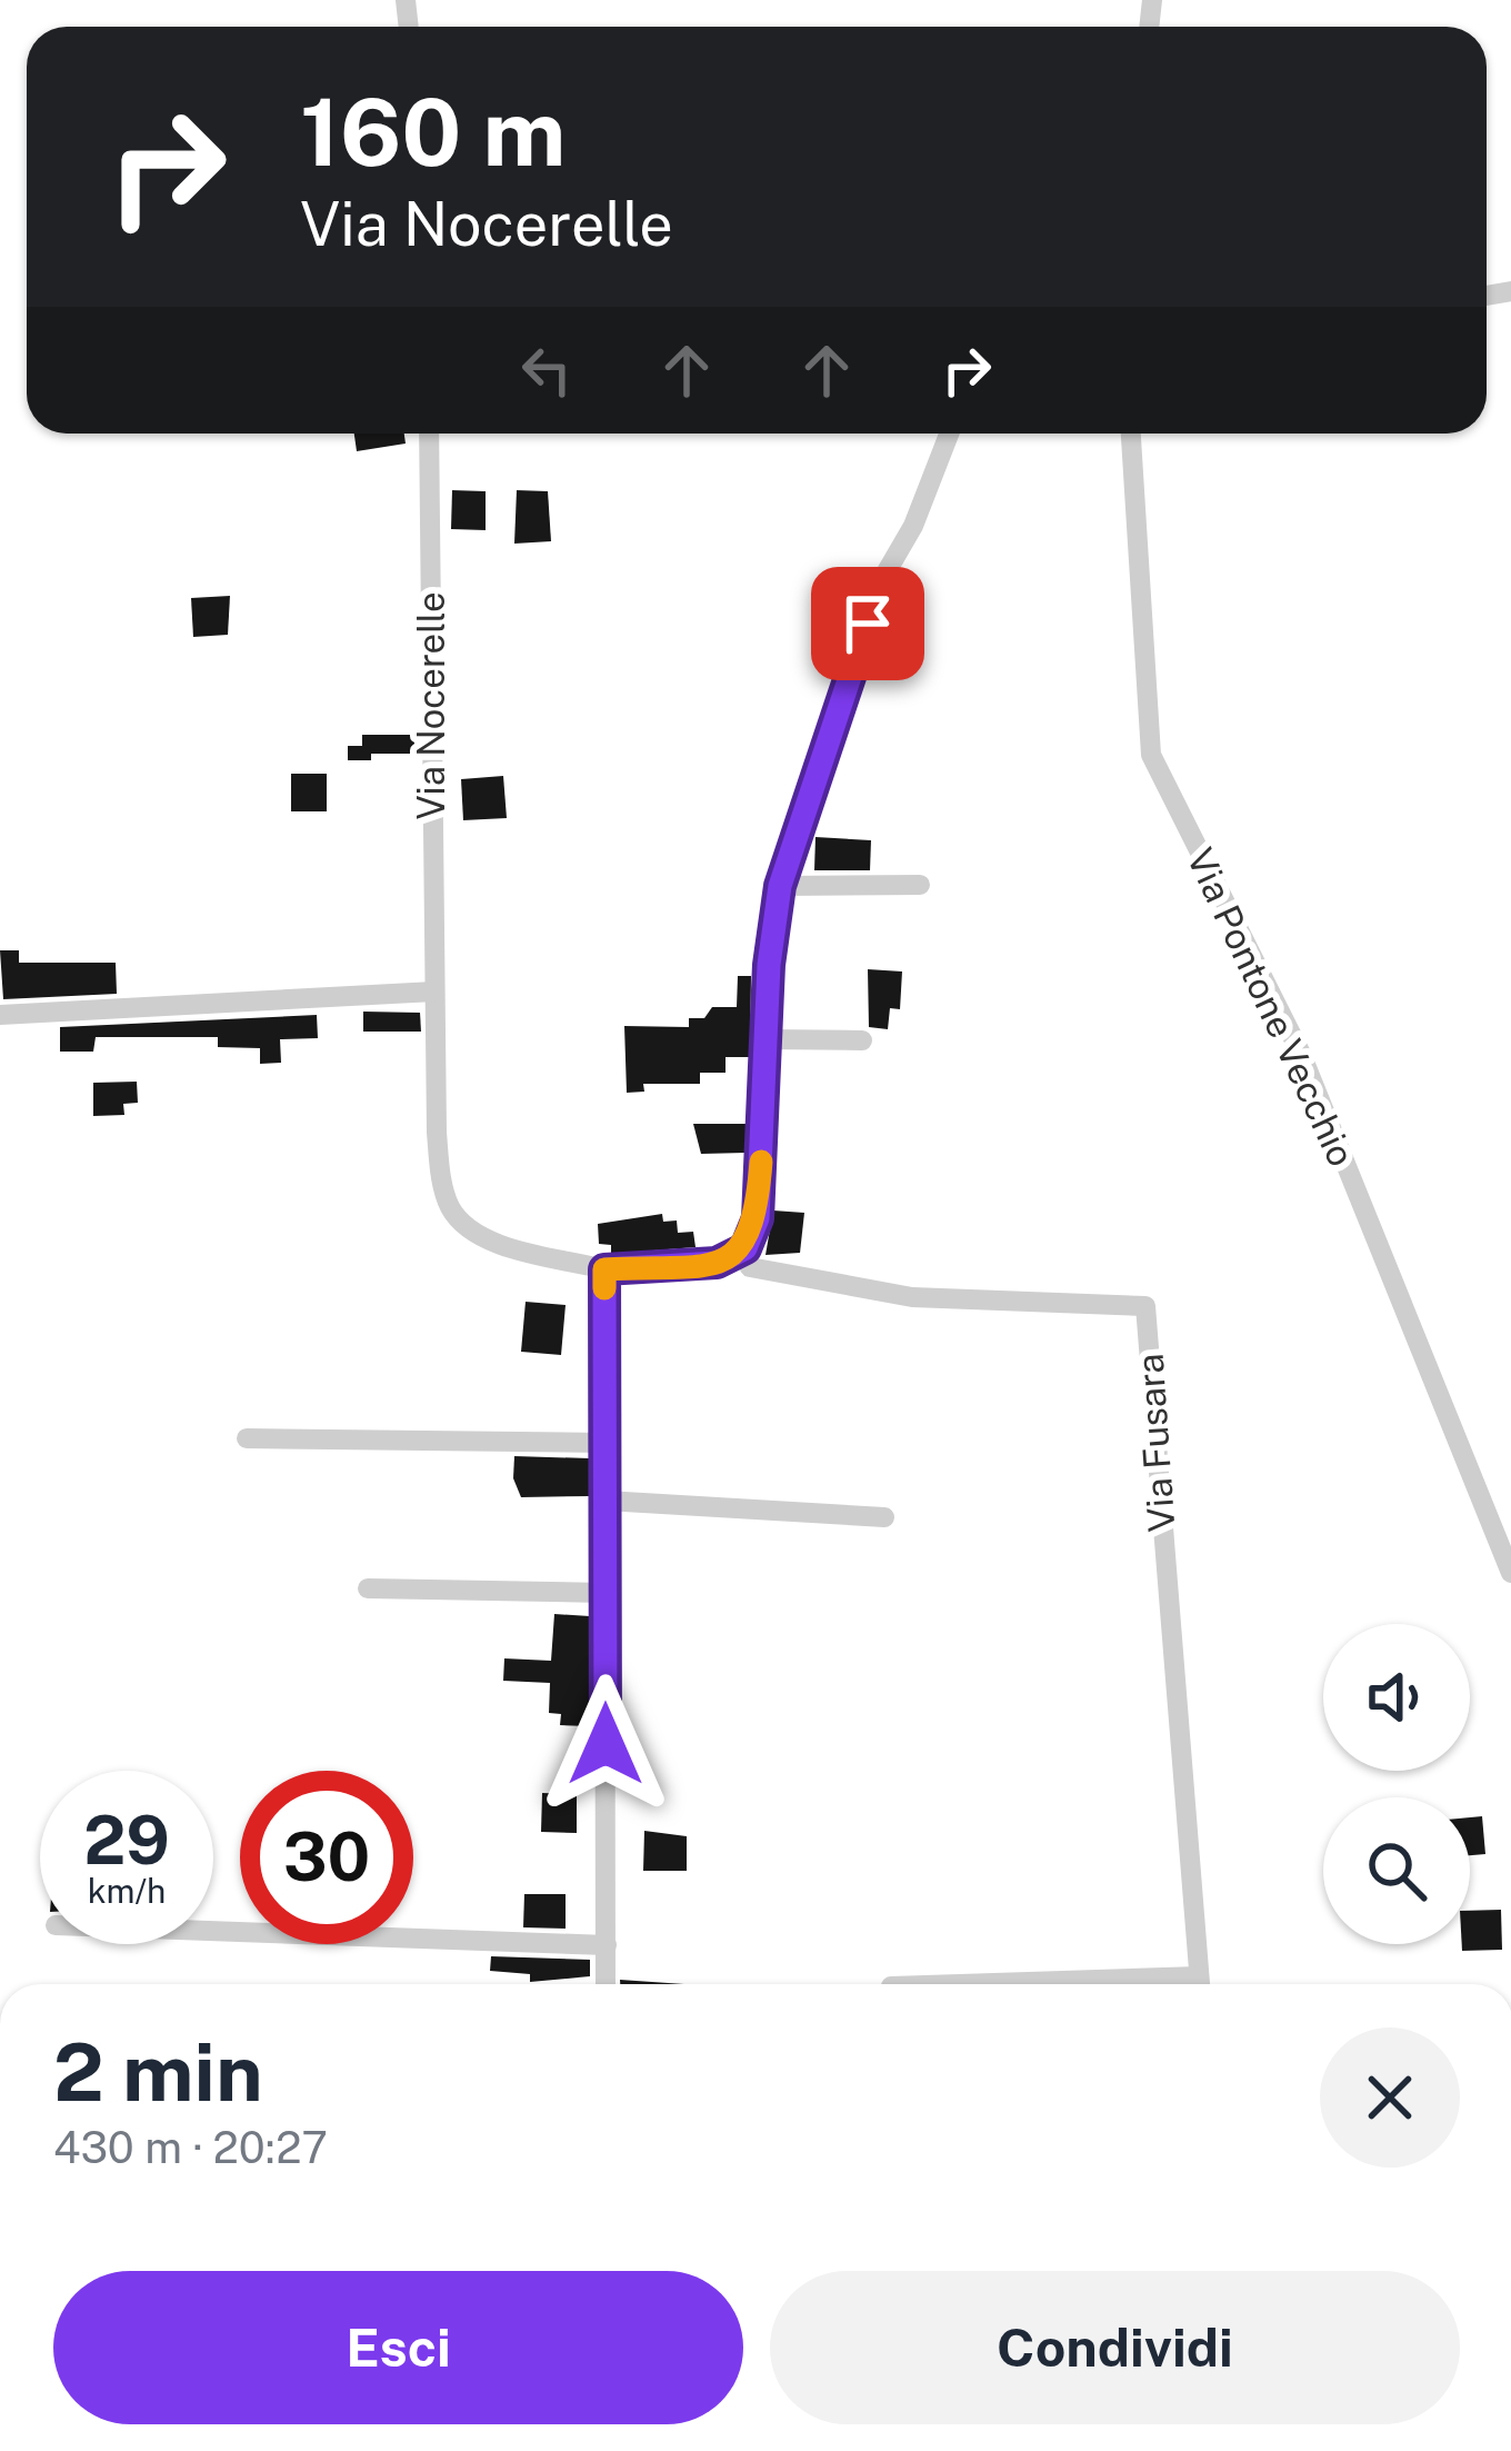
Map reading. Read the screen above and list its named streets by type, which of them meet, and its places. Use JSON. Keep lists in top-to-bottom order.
{
  "streets": {
    "street": ["Via Nocerelle", "Via Pontone Vecchio", "Via Fusara"]
  },
  "crossings": [
    ["Via Nocerelle", "Via Fusara"]
  ],
  "page": {
    "turn": ["160 m", "Via Nocerelle"],
    "speed": "29 km/h",
    "limit": "30",
    "heading": ["2 min", "430 m · 20:27"],
    "buttons": ["Esci", "Condividi"]
  }
}
